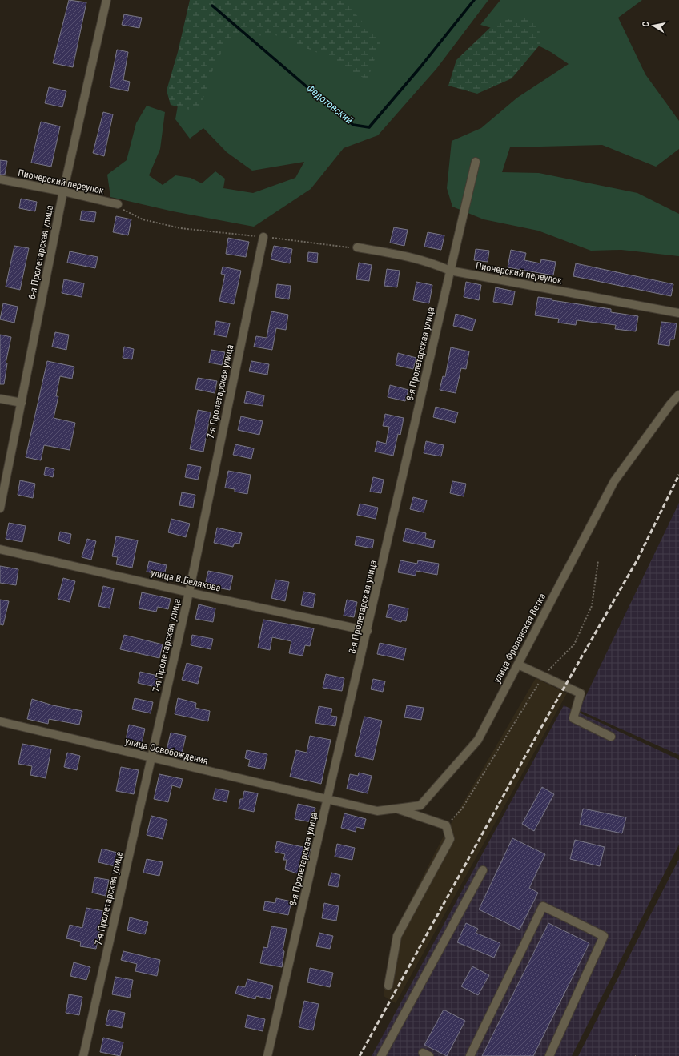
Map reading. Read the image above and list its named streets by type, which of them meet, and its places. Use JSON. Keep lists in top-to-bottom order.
{
  "streets": {
    "street": [
      "Пионерский переулок",
      "6-я Пролетарская улица",
      "8-я Пролетарская улица",
      "7-я Пролетарская улица",
      "улица В.Белякова",
      "улица Фроловская Ветка",
      "улица Освобождения"
    ]
  },
  "crossings": [
    ["Пионерский переулок", "6-я Пролетарская улица"],
    ["Пионерский переулок", "8-я Пролетарская улица"],
    ["8-я Пролетарская улица", "улица В.Белякова"],
    ["8-я Пролетарская улица", "улица Фроловская Ветка"],
    ["8-я Пролетарская улица", "улица Освобождения"],
    ["7-я Пролетарская улица", "улица В.Белякова"],
    ["7-я Пролетарская улица", "улица Освобождения"],
    ["улица Фроловская Ветка", "улица Освобождения"]
  ],
  "water": ["Федотовский"],
  "north": "left"
}
